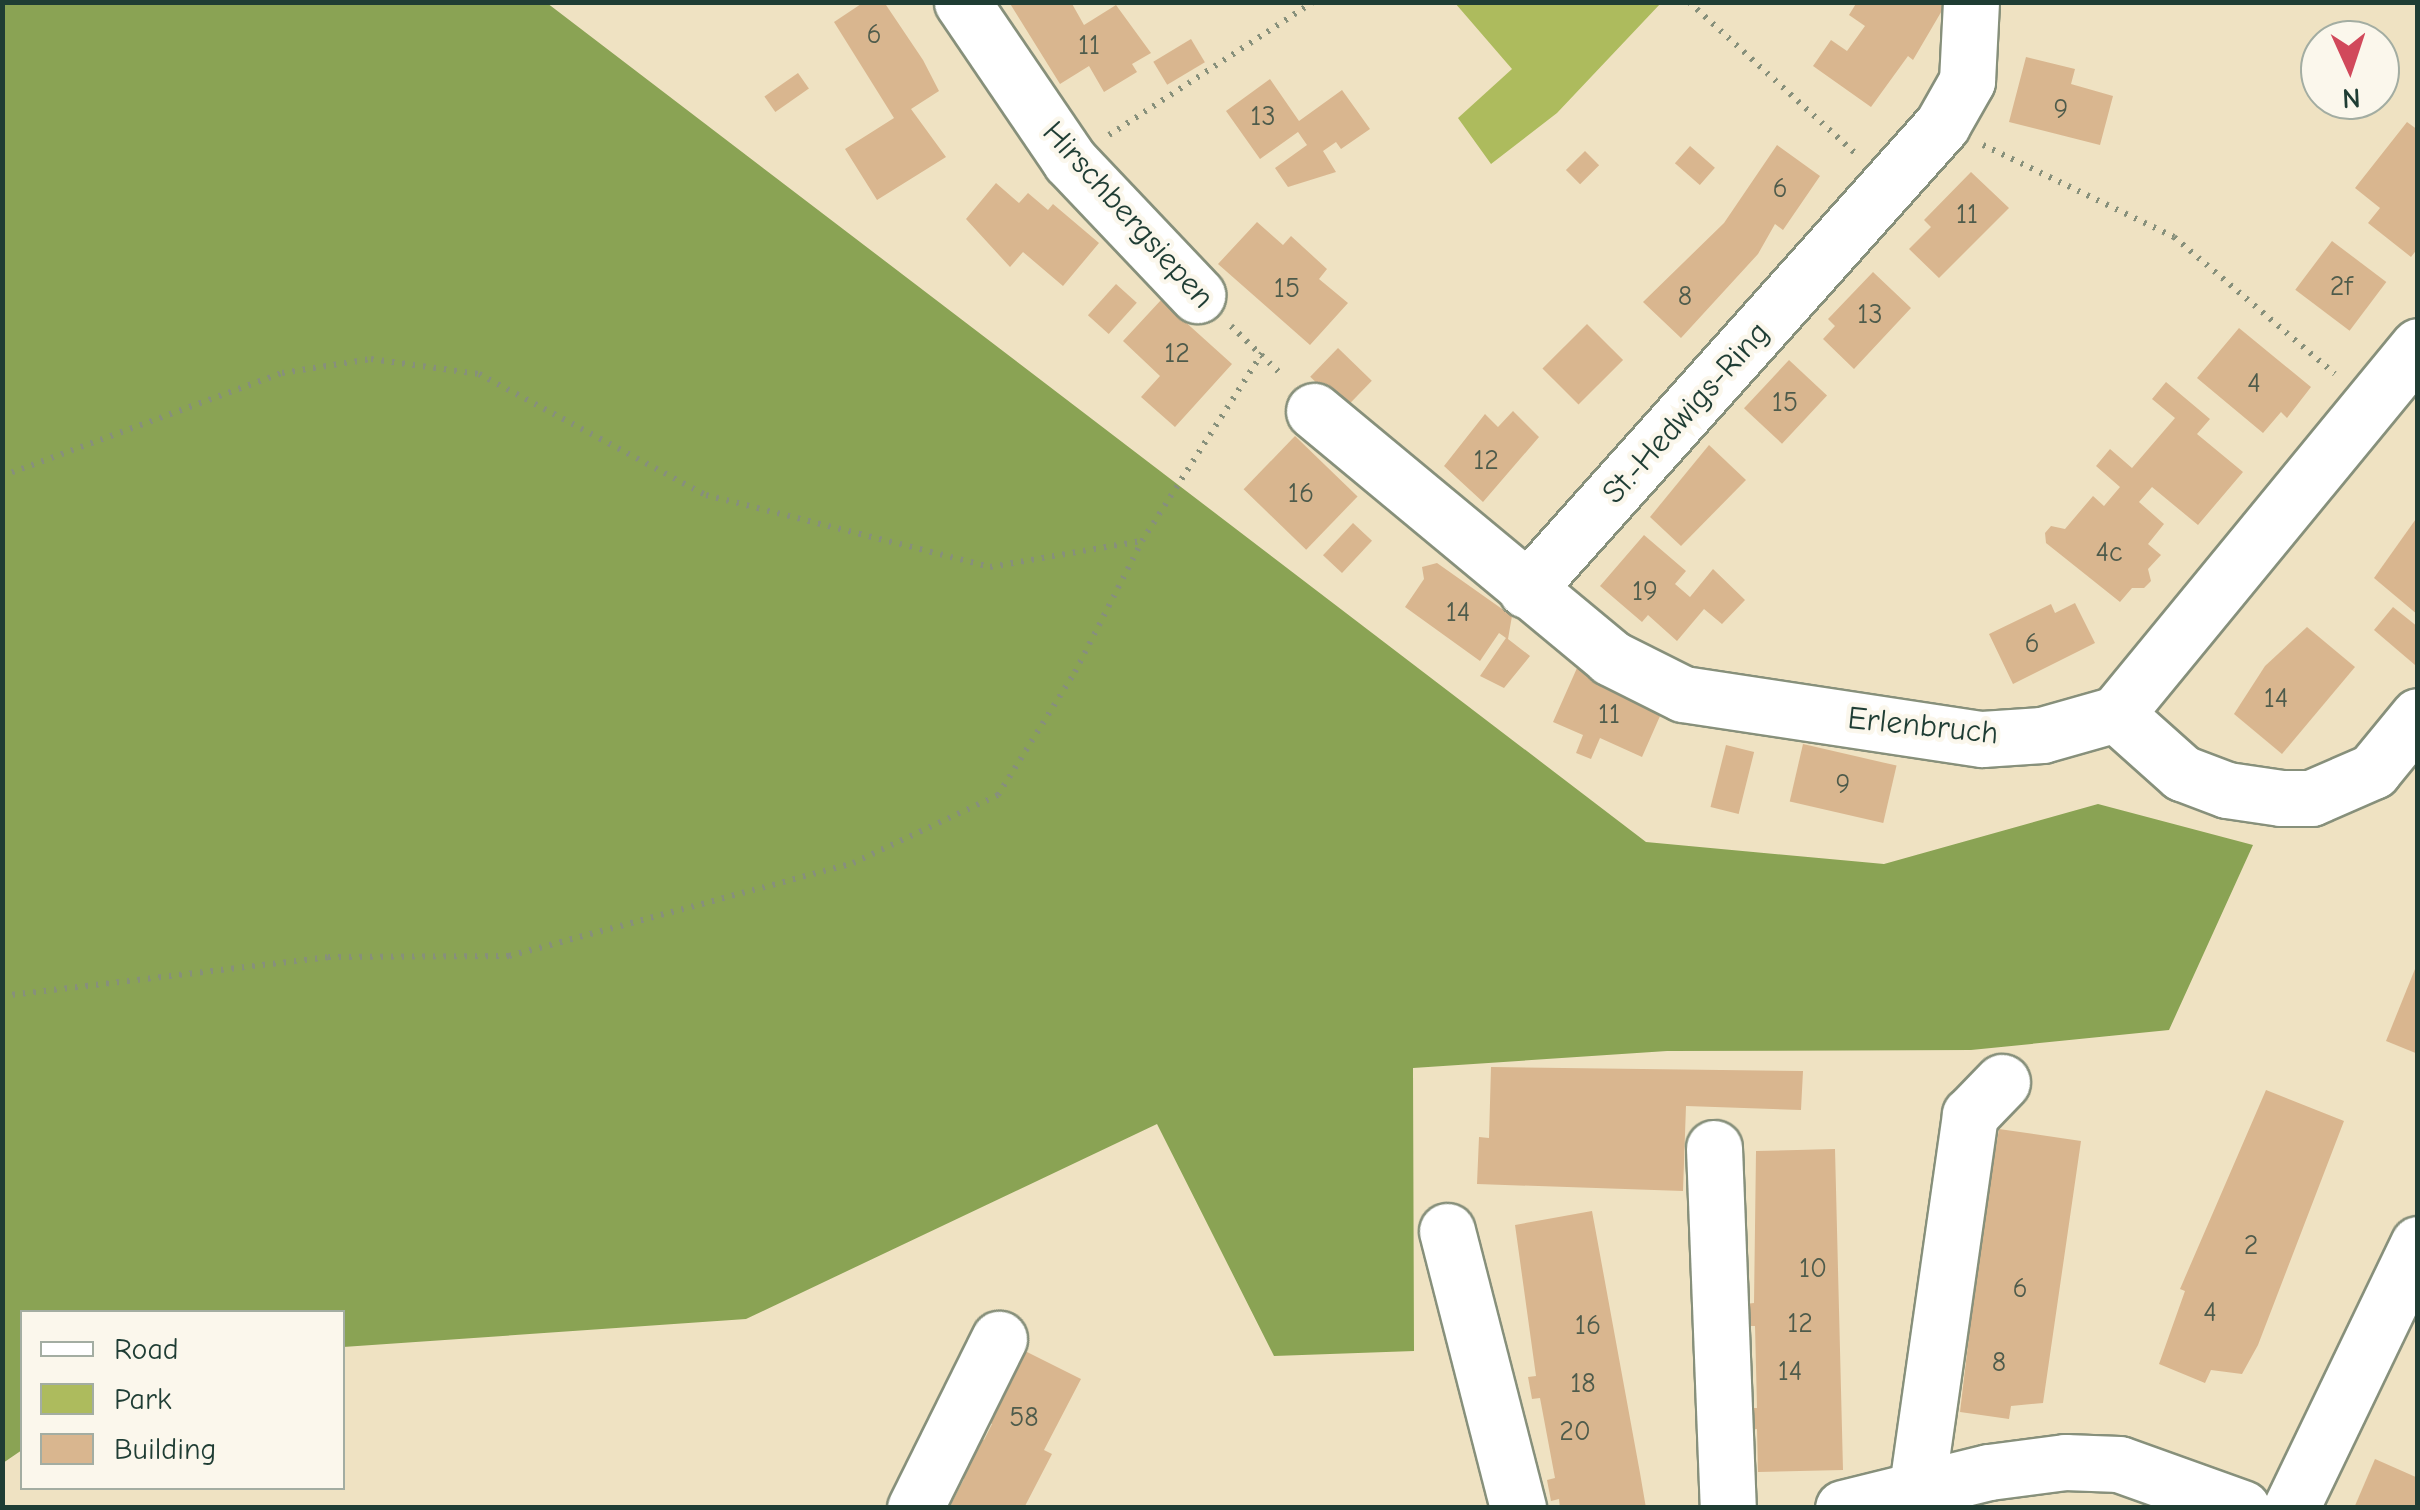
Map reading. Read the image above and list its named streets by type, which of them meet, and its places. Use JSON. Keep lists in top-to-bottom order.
{
  "streets": {
    "street": ["Hirschbergsiepen", "St.-Hedwigs-Ring", "Erlenbruch"]
  },
  "crossings": [
    ["St.-Hedwigs-Ring", "Erlenbruch"]
  ],
  "house_numbers": [
    "6",
    "11",
    "9",
    "13",
    "6",
    "11",
    "2f",
    "15",
    "8",
    "13",
    "12",
    "4",
    "15",
    "12",
    "16",
    "4c",
    "19",
    "14",
    "6",
    "14",
    "11",
    "9",
    "2",
    "10",
    "6",
    "4",
    "12",
    "16",
    "8",
    "14",
    "18",
    "58",
    "20"
  ],
  "legend": ["Road", "Park", "Building"],
  "north": "bottom"
}
